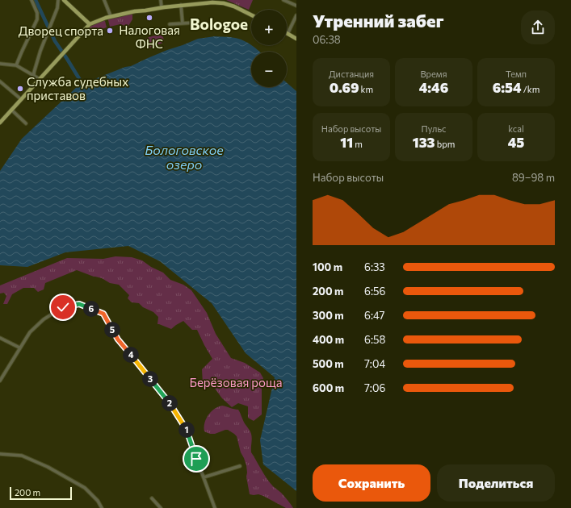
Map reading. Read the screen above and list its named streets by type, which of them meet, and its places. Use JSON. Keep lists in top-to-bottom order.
{
  "districts": ["Bologoe"],
  "water": ["Бологовское озеро"],
  "parks": ["Берёзовая роща"],
  "places": ["Налоговая ФНС", "Дворец спорта", "Служба судебных приставов"],
  "scale_bar": "200 m",
  "page": {
    "heading": ["Утренний забег", "06:38"],
    "map_buttons": ["+", "−"],
    "stats": [
      ["Дистанция", "0.69 km"],
      ["Время", "4:46"],
      ["Темп", "6:54 /km"],
      ["Набор высоты", "11 m"],
      ["Пульс", "133 bpm"],
      ["kcal", "45"]
    ],
    "chart": ["Набор высоты", "89–98 m"],
    "list": [
      {
        "name": "100 m",
        "note": "6:33"
      },
      {
        "name": "200 m",
        "note": "6:56"
      },
      {
        "name": "300 m",
        "note": "6:47"
      },
      {
        "name": "400 m",
        "note": "6:58"
      },
      {
        "name": "500 m",
        "note": "7:04"
      },
      {
        "name": "600 m",
        "note": "7:06"
      }
    ],
    "pins": [
      "6",
      "5",
      "4",
      "3",
      "2",
      "1"
    ],
    "buttons": ["Сохранить", "Поделиться"],
    "scale": "200 m"
  }
}
